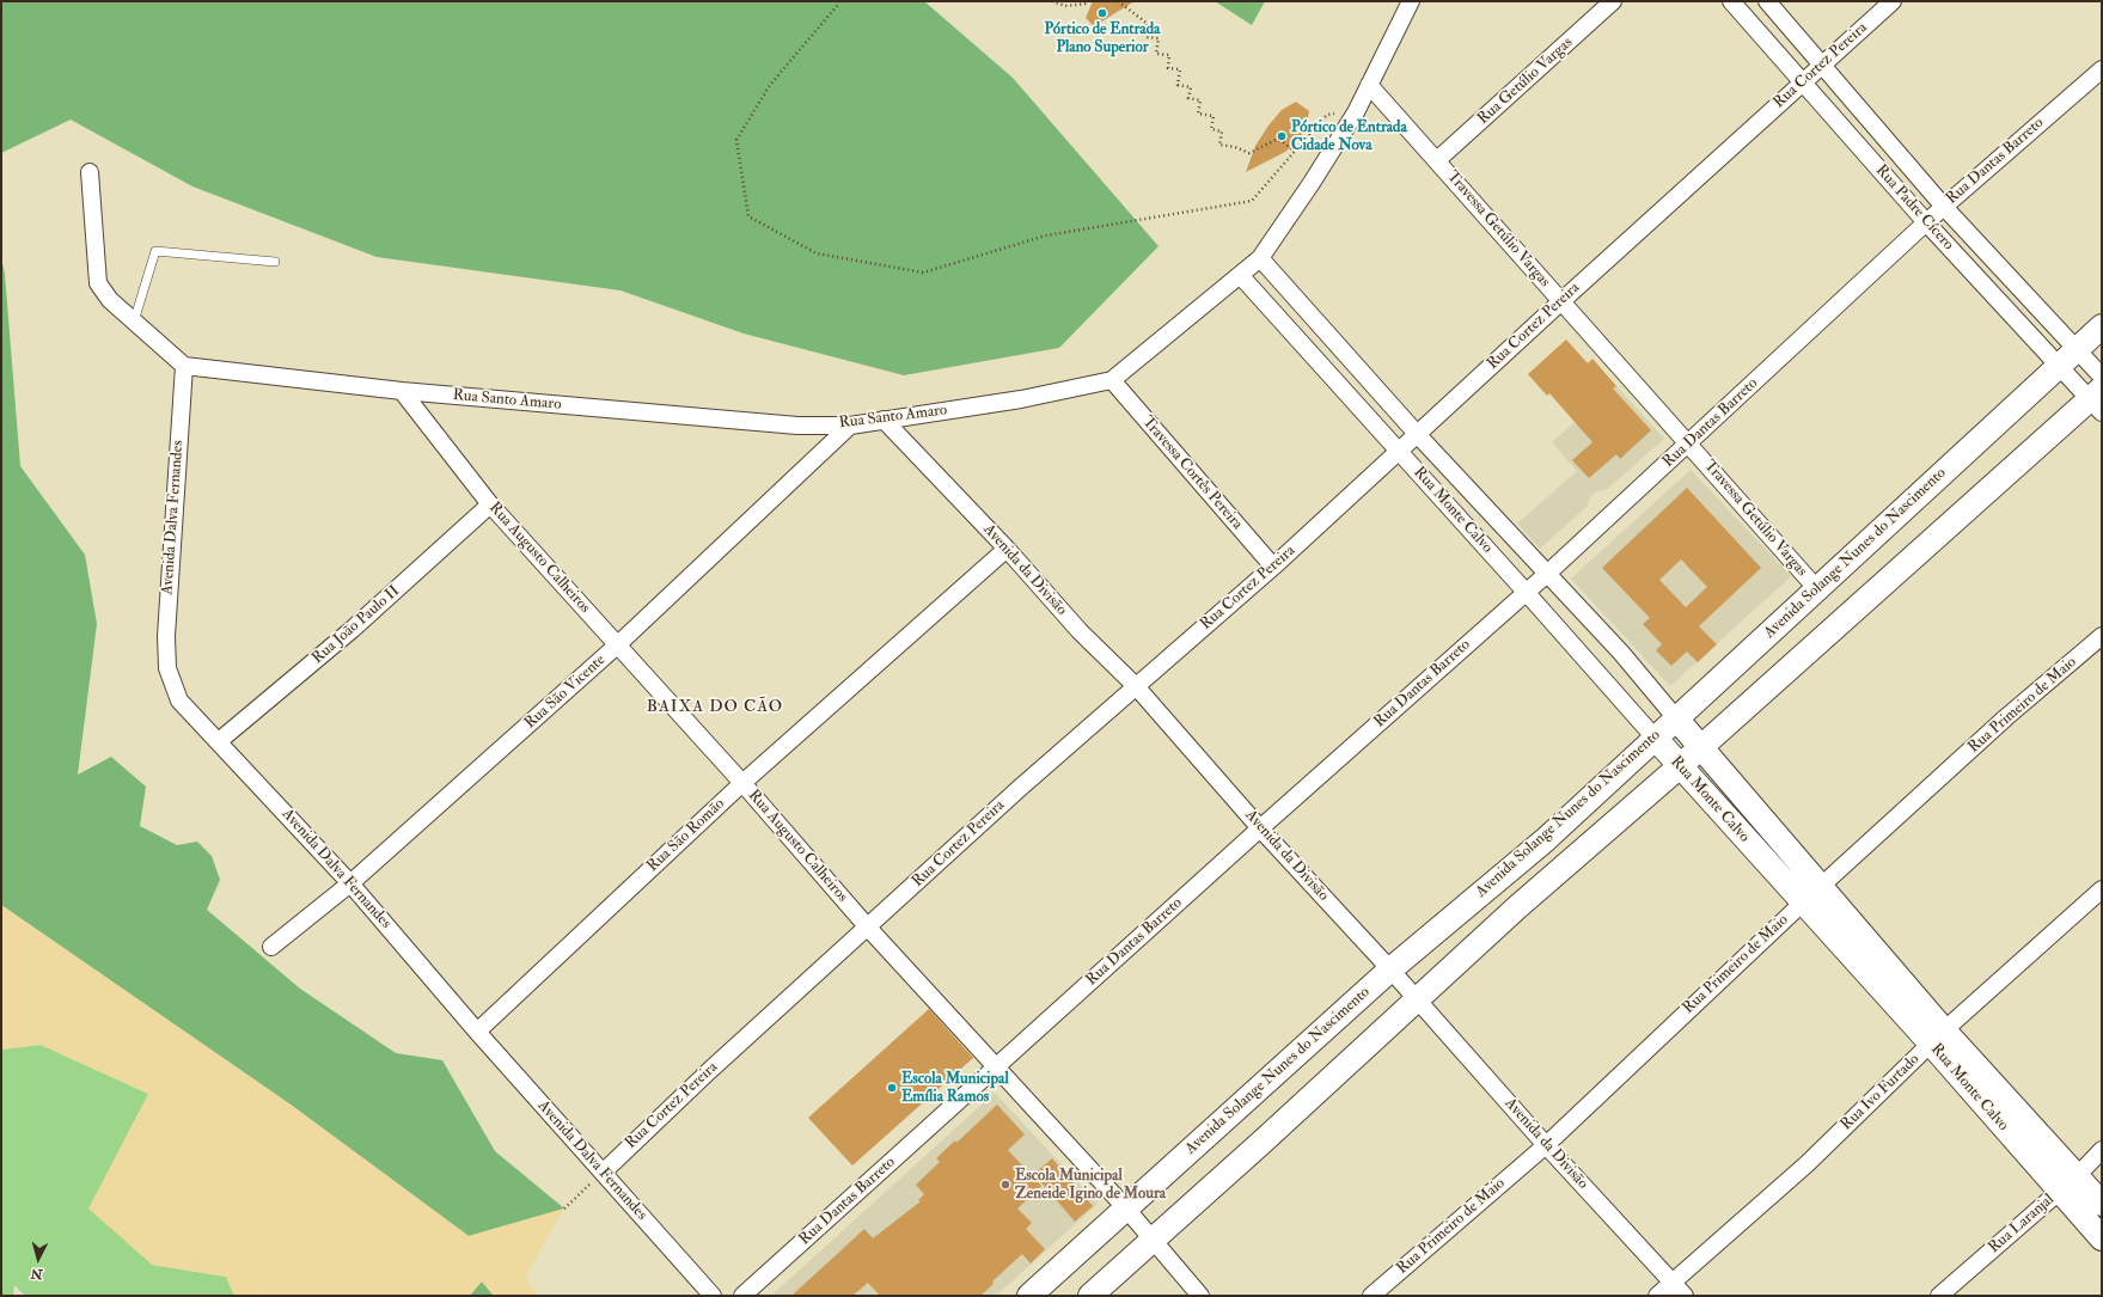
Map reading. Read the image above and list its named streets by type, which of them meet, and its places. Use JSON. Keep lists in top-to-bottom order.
{
  "streets": {
    "main road": ["Rua Monte Calvo", "Avenida Solange Nunes do Nascimento"],
    "street": [
      "Rua Cortez Pereira",
      "Rua Getúlio Vargas",
      "Rua Dantas Barreto",
      "Rua Padre Cícero",
      "Travessa Getúlio Vargas",
      "Rua Santo Amaro",
      "Travessa Cortês Pereira",
      "Avenida Dalva Fernandes",
      "Rua Augusto Calheiros",
      "Avenida da Divisão",
      "Rua João Paulo II",
      "Rua São Vicente",
      "Rua Primeiro de Maio",
      "Rua São Romão",
      "Rua Ivo Furtado",
      "Rua Laranjal"
    ]
  },
  "crossings": [
    ["Rua Cortez Pereira", "Rua Padre Cícero"],
    ["Rua Cortez Pereira", "Travessa Getúlio Vargas"],
    ["Rua Cortez Pereira", "Travessa Cortês Pereira"],
    ["Rua Cortez Pereira", "Rua Monte Calvo"],
    ["Rua Cortez Pereira", "Avenida Dalva Fernandes"],
    ["Rua Cortez Pereira", "Rua Augusto Calheiros"],
    ["Rua Cortez Pereira", "Avenida da Divisão"],
    ["Rua Getúlio Vargas", "Travessa Getúlio Vargas"],
    ["Rua Dantas Barreto", "Rua Padre Cícero"],
    ["Rua Dantas Barreto", "Travessa Getúlio Vargas"],
    ["Rua Dantas Barreto", "Rua Monte Calvo"],
    ["Rua Dantas Barreto", "Rua Augusto Calheiros"],
    ["Rua Dantas Barreto", "Avenida da Divisão"],
    ["Rua Padre Cícero", "Avenida Solange Nunes do Nascimento"],
    ["Travessa Getúlio Vargas", "Rua Santo Amaro"],
    ["Travessa Getúlio Vargas", "Avenida Solange Nunes do Nascimento"],
    ["Rua Santo Amaro", "Travessa Cortês Pereira"],
    ["Rua Santo Amaro", "Rua Monte Calvo"],
    ["Rua Santo Amaro", "Avenida Dalva Fernandes"],
    ["Rua Santo Amaro", "Rua Augusto Calheiros"],
    ["Rua Santo Amaro", "Avenida da Divisão"],
    ["Rua Santo Amaro", "Rua São Vicente"],
    ["Rua Monte Calvo", "Avenida Solange Nunes do Nascimento"],
    ["Rua Monte Calvo", "Rua Primeiro de Maio"],
    ["Rua Monte Calvo", "Rua Ivo Furtado"],
    ["Rua Monte Calvo", "Rua Laranjal"],
    ["Avenida Dalva Fernandes", "Rua João Paulo II"],
    ["Avenida Dalva Fernandes", "Rua São Vicente"],
    ["Avenida Dalva Fernandes", "Rua São Romão"],
    ["Avenida Solange Nunes do Nascimento", "Rua Augusto Calheiros"],
    ["Avenida Solange Nunes do Nascimento", "Avenida da Divisão"],
    ["Rua Augusto Calheiros", "Rua João Paulo II"],
    ["Rua Augusto Calheiros", "Rua São Vicente"],
    ["Rua Augusto Calheiros", "Rua São Romão"],
    ["Avenida da Divisão", "Rua Primeiro de Maio"],
    ["Avenida da Divisão", "Rua São Romão"],
    ["Avenida da Divisão", "Rua Ivo Furtado"]
  ],
  "districts": ["BAIXA DO CÃO"],
  "places": [
    "Pórtico de Entrada Plano Superior",
    "Pórtico de Entrada Cidade Nova",
    "Escola Municipal Emília Ramos",
    "Escola Municipal Zeneide Igino de Moura"
  ],
  "north": "bottom"
}
